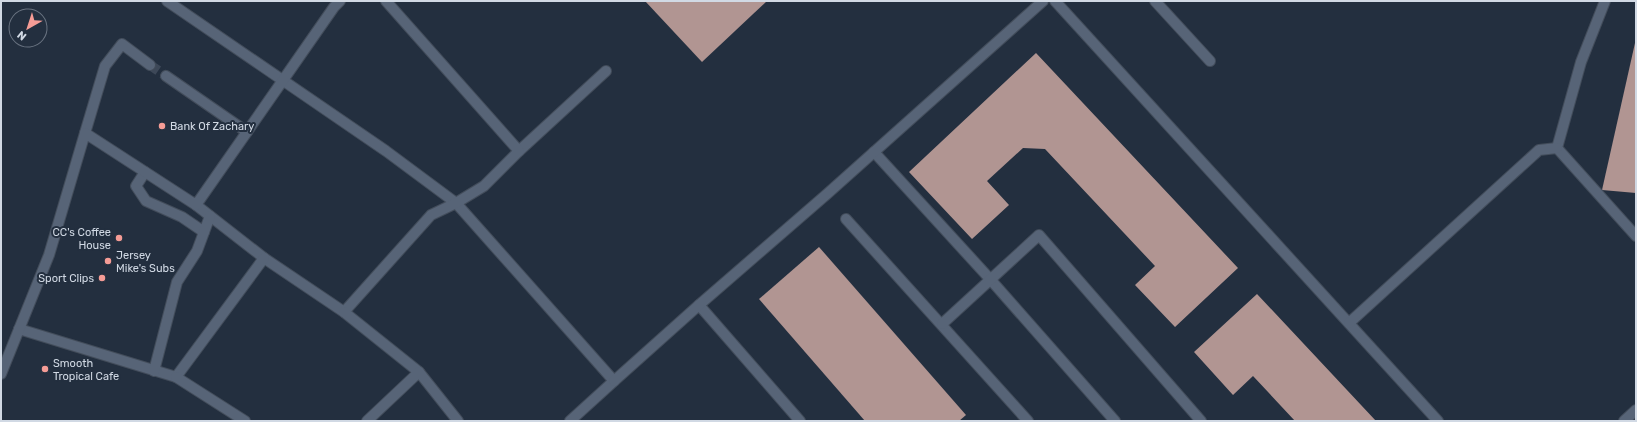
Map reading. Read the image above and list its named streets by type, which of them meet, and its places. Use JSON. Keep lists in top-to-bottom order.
{
  "places": [
    "Bank Of Zachary",
    "CC's Coffee House",
    "Jersey Mike's Subs",
    "Sport Clips",
    "Smooth Tropical Cafe"
  ],
  "north": "bottom left"
}
